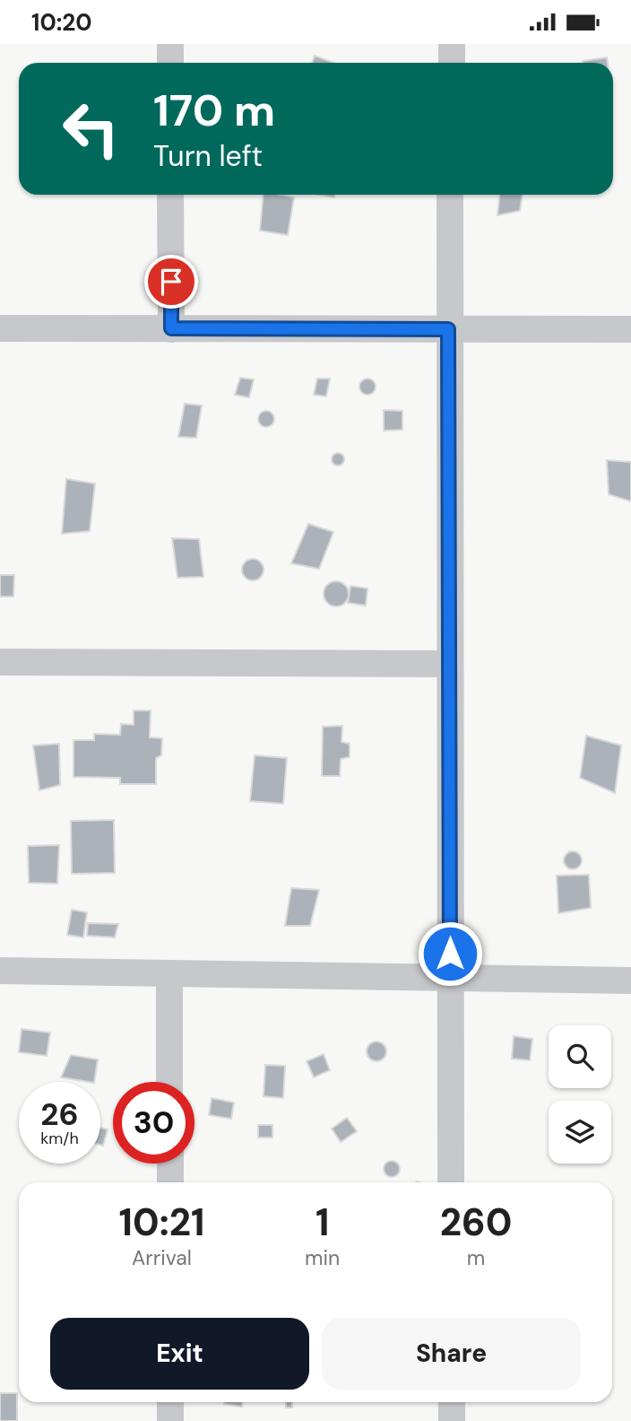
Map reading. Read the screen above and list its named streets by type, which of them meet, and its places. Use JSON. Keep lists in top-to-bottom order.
{
  "page": {
    "status": "10:20",
    "turn": ["170 m", "Turn left"],
    "speed": "26 km/h",
    "limit": "30",
    "eta": [
      "10:21",
      "Arrival",
      "1",
      "min",
      "260",
      "m"
    ],
    "buttons": ["Exit", "Share"]
  }
}
